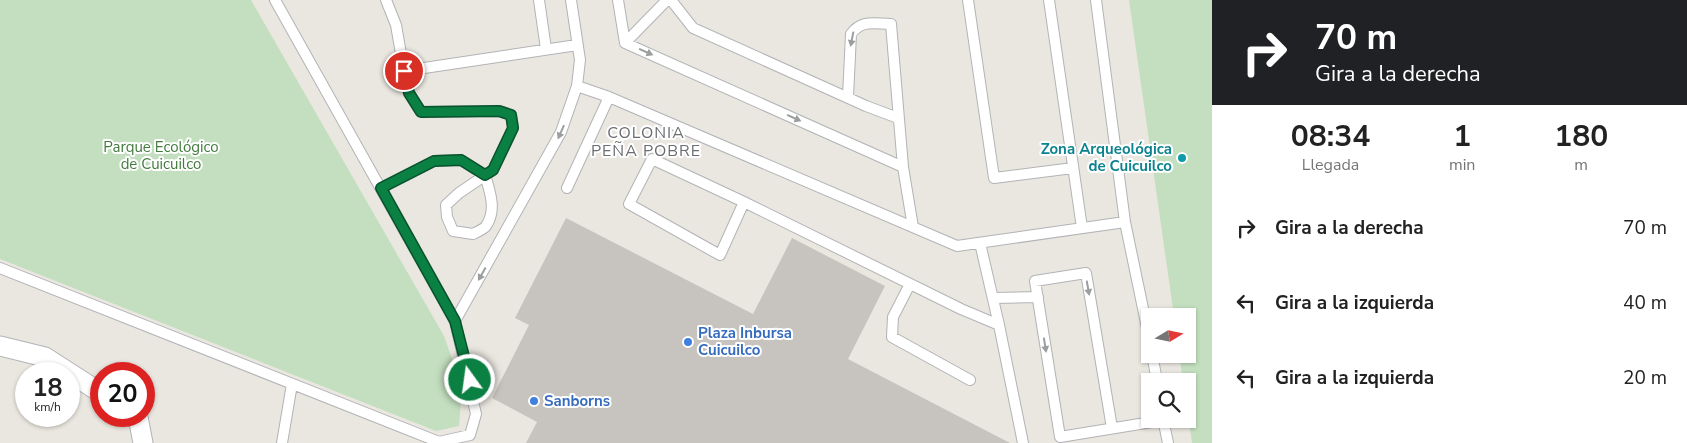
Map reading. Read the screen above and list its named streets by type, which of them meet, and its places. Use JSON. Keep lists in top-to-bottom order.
{
  "districts": ["COLONIA PEÑA POBRE"],
  "parks": ["Parque Ecológico de Cuicuilco"],
  "places": ["Zona Arqueológica de Cuicuilco", "Plaza Inbursa Cuicuilco", "Sanborns"],
  "north": "right",
  "page": {
    "turn": ["70 m", "Gira a la derecha"],
    "eta": [
      "08:34",
      "Llegada",
      "1",
      "min",
      "180",
      "m"
    ],
    "list": [
      {
        "name": "Gira a la derecha",
        "value": "70 m"
      },
      {
        "name": "Gira a la izquierda",
        "value": "40 m"
      },
      {
        "name": "Gira a la izquierda",
        "value": "20 m"
      }
    ],
    "speed": "18 km/h",
    "limit": "20"
  }
}
